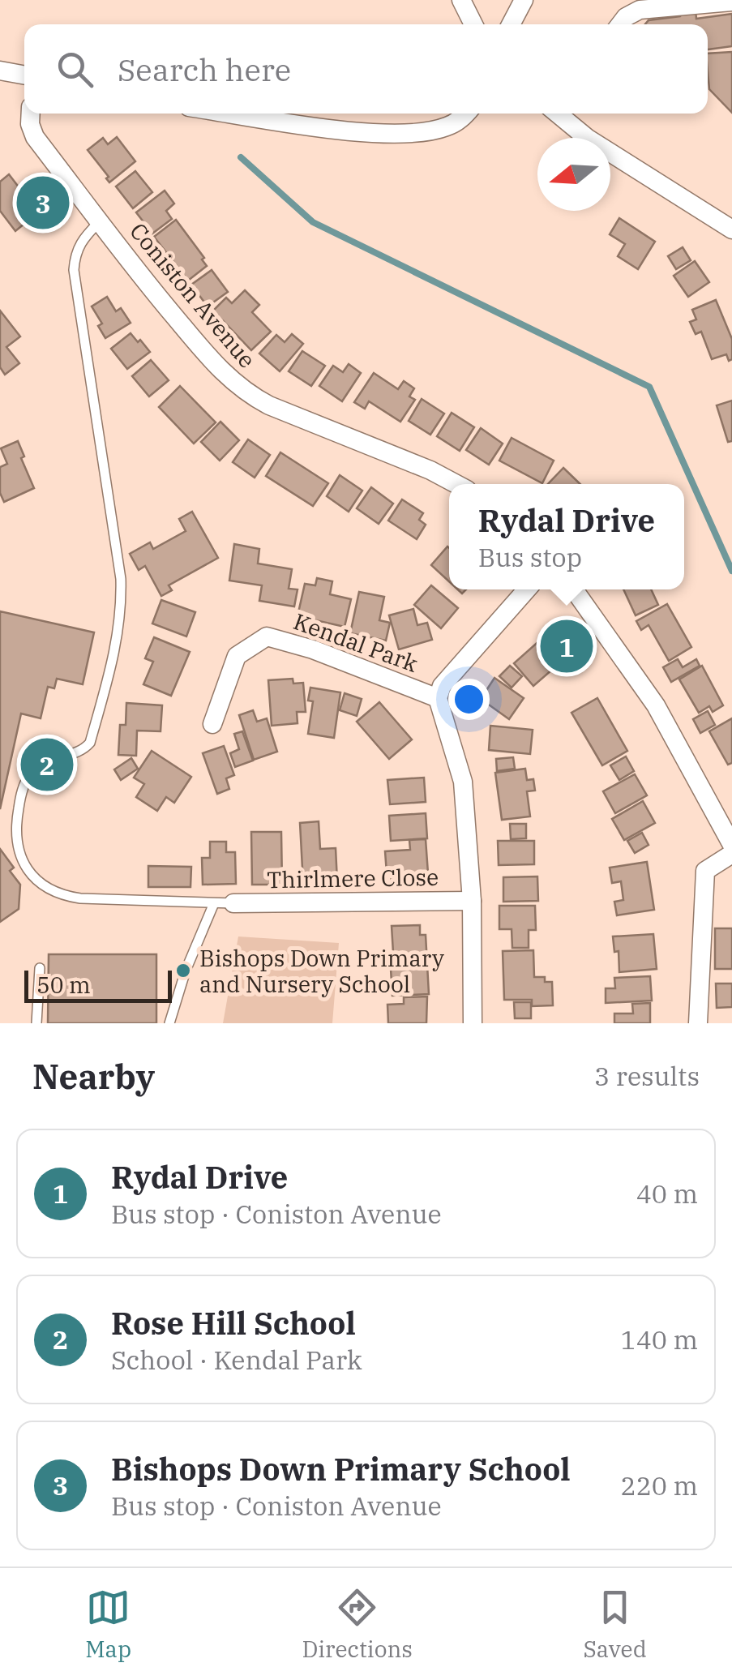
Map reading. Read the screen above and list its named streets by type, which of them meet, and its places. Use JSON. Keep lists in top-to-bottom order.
{
  "streets": {
    "street": ["Coniston Avenue", "Kendal Park", "Thirlmere Close"]
  },
  "places": ["Bishops Down Primary and Nursery School"],
  "scale_bar": "50 m",
  "north": "left",
  "page": {
    "search": "Search here",
    "pins": ["3", "1", "2"],
    "popup": ["Rydal Drive", "Bus stop"],
    "scale": "50 m",
    "heading": ["Nearby", "3 results"],
    "list": [
      {
        "mark": "1",
        "name": "Rydal Drive",
        "note": "Bus stop · Coniston Avenue",
        "value": "40 m"
      },
      {
        "mark": "2",
        "name": "Rose Hill School",
        "note": "School · Kendal Park",
        "value": "140 m"
      },
      {
        "mark": "3",
        "name": "Bishops Down Primary School",
        "note": "Bus stop · Coniston Avenue",
        "value": "220 m"
      }
    ],
    "nav": ["Map", "Directions", "Saved"]
  }
}
